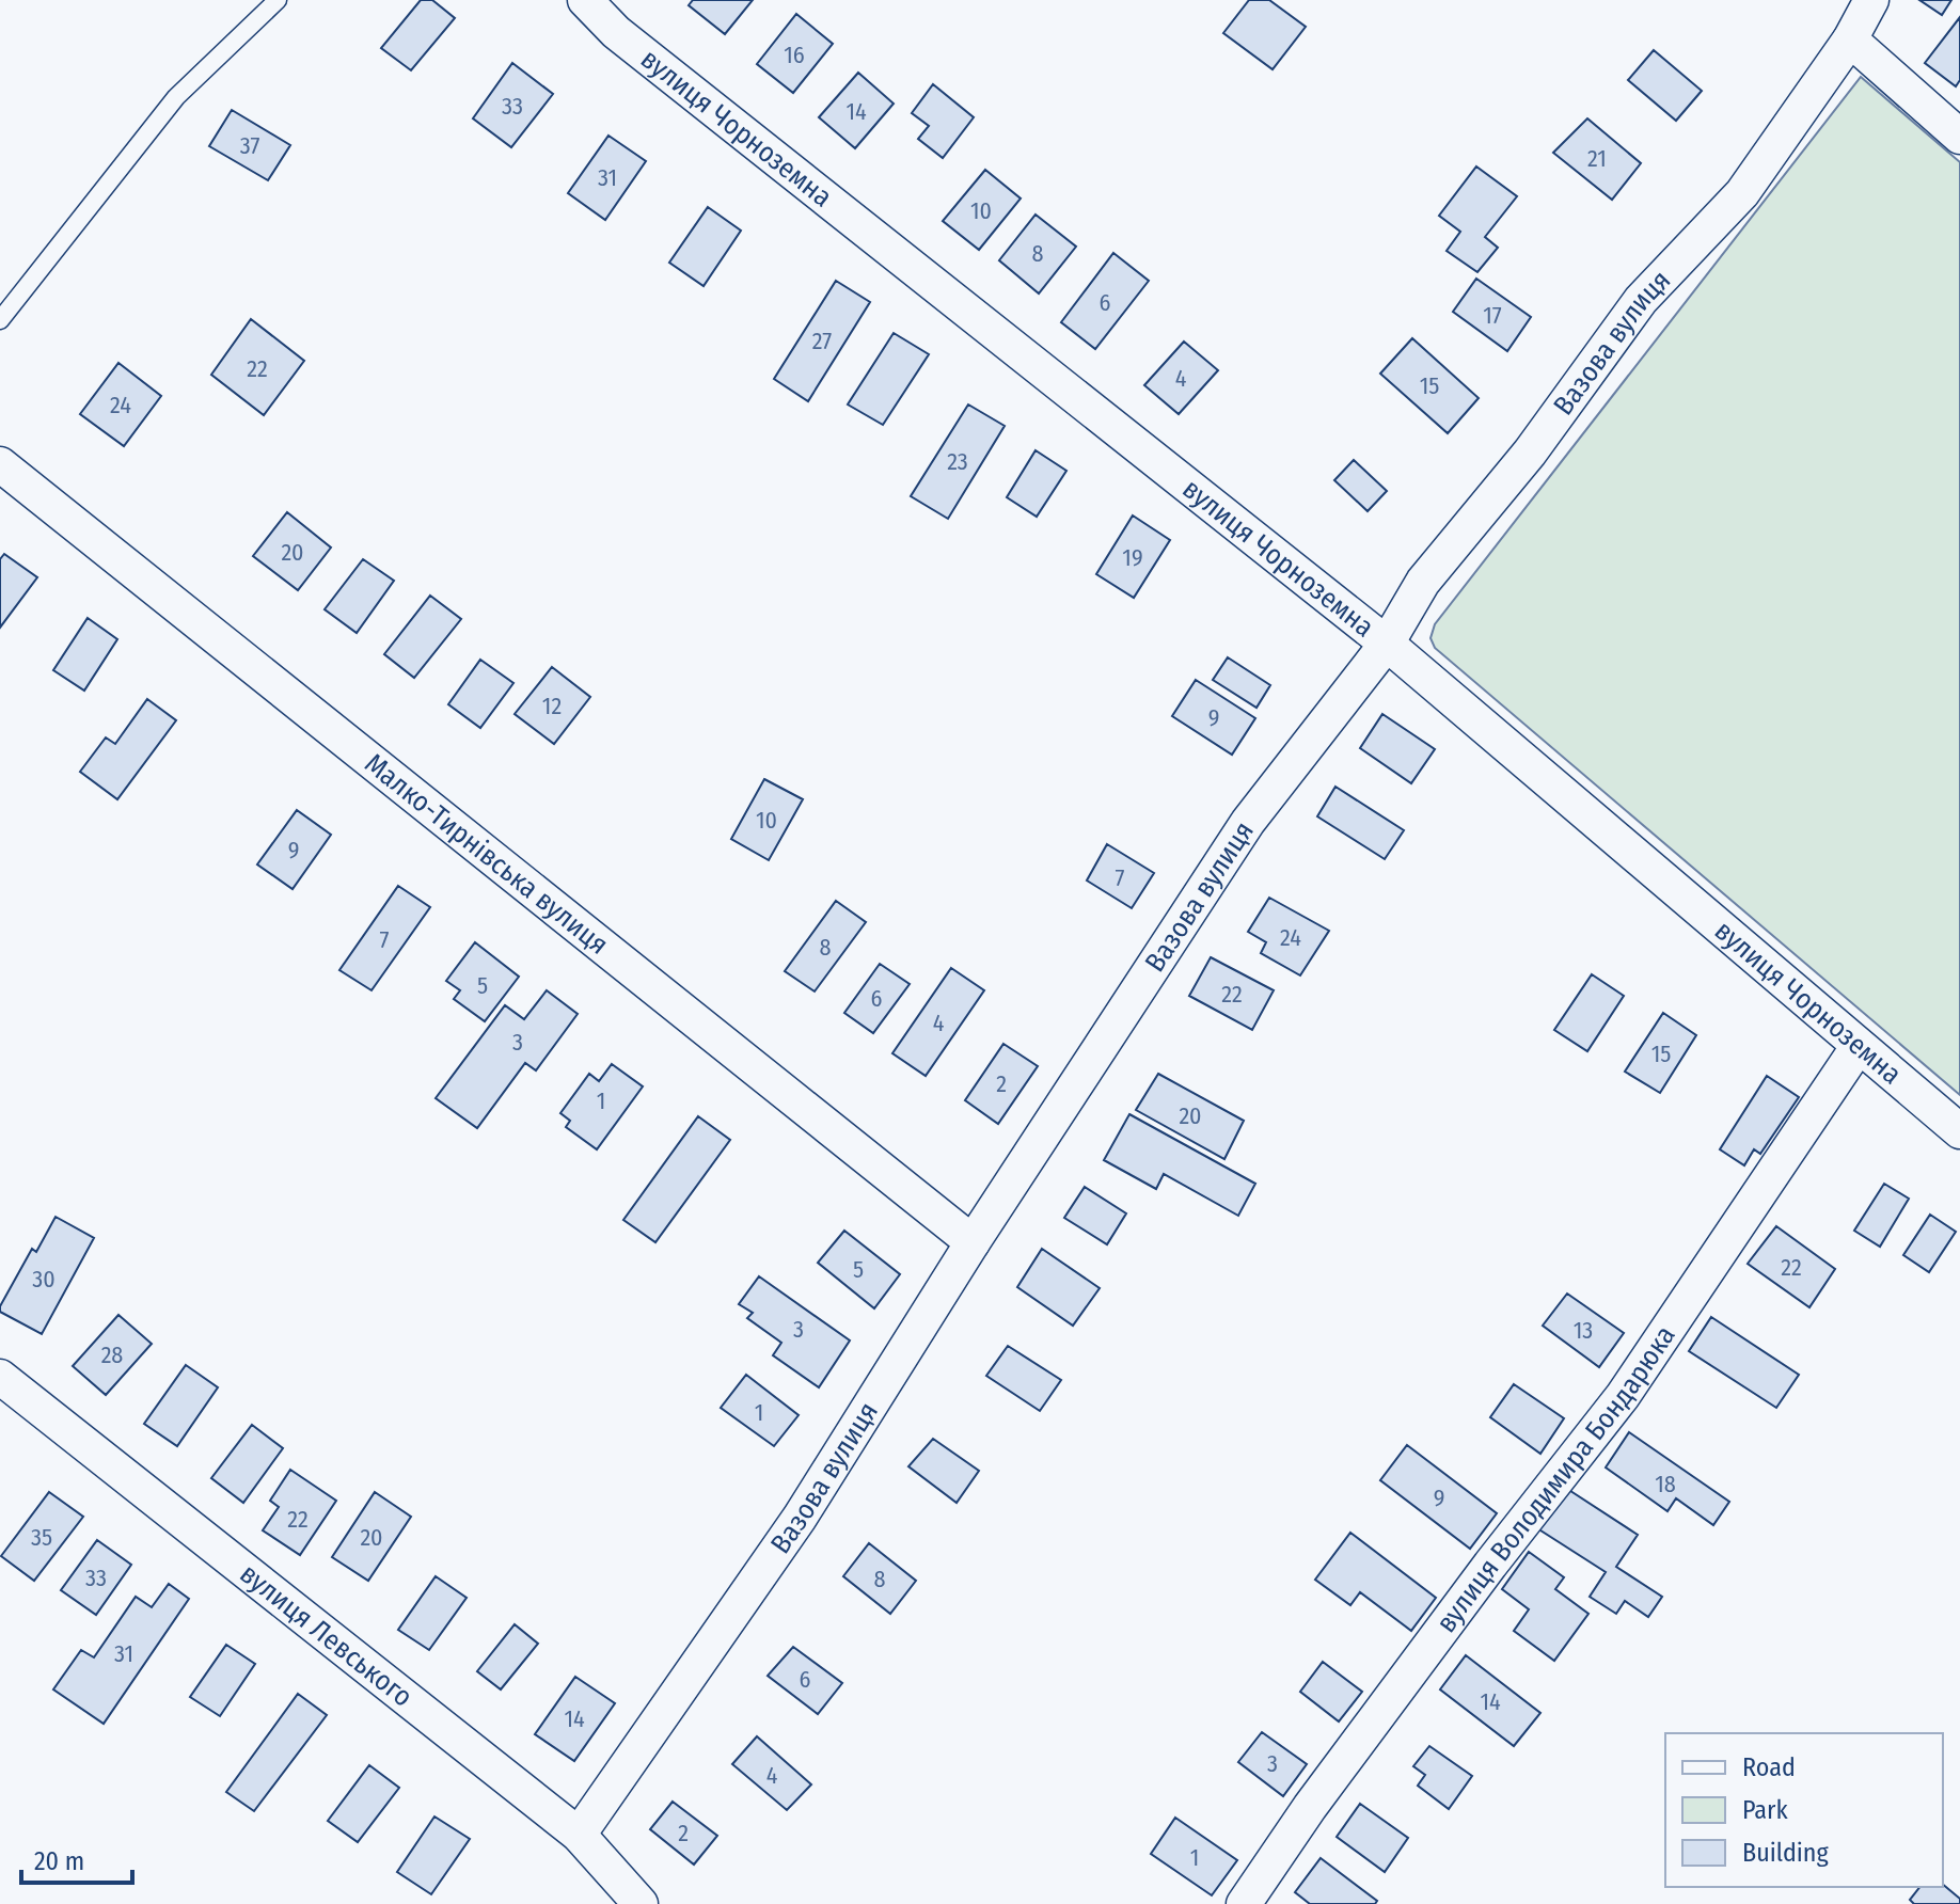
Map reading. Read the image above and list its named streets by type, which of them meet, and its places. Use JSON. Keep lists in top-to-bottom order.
{
  "streets": {
    "street": [
      "вулиця Чорноземна",
      "Вазова вулиця",
      "Малко-Тирнівська вулиця",
      "вулиця Володимира Бондарюка",
      "вулиця Левського"
    ]
  },
  "crossings": [
    ["вулиця Чорноземна", "Вазова вулиця"],
    ["вулиця Чорноземна", "вулиця Володимира Бондарюка"],
    ["Вазова вулиця", "Малко-Тирнівська вулиця"],
    ["Вазова вулиця", "вулиця Левського"]
  ],
  "house_numbers": [
    "16",
    "33",
    "14",
    "37",
    "21",
    "31",
    "10",
    "8",
    "6",
    "17",
    "27",
    "22",
    "4",
    "15",
    "24",
    "23",
    "20",
    "19",
    "12",
    "9",
    "10",
    "9",
    "7",
    "24",
    "7",
    "8",
    "5",
    "22",
    "6",
    "4",
    "3",
    "15",
    "2",
    "1",
    "20",
    "22",
    "5",
    "30",
    "3",
    "13",
    "28",
    "1",
    "18",
    "9",
    "22",
    "35",
    "20",
    "33",
    "8",
    "31",
    "6",
    "14",
    "14",
    "3",
    "4",
    "2",
    "1"
  ],
  "legend": ["Road", "Park", "Building"],
  "scale_bar": "20 m"
}
